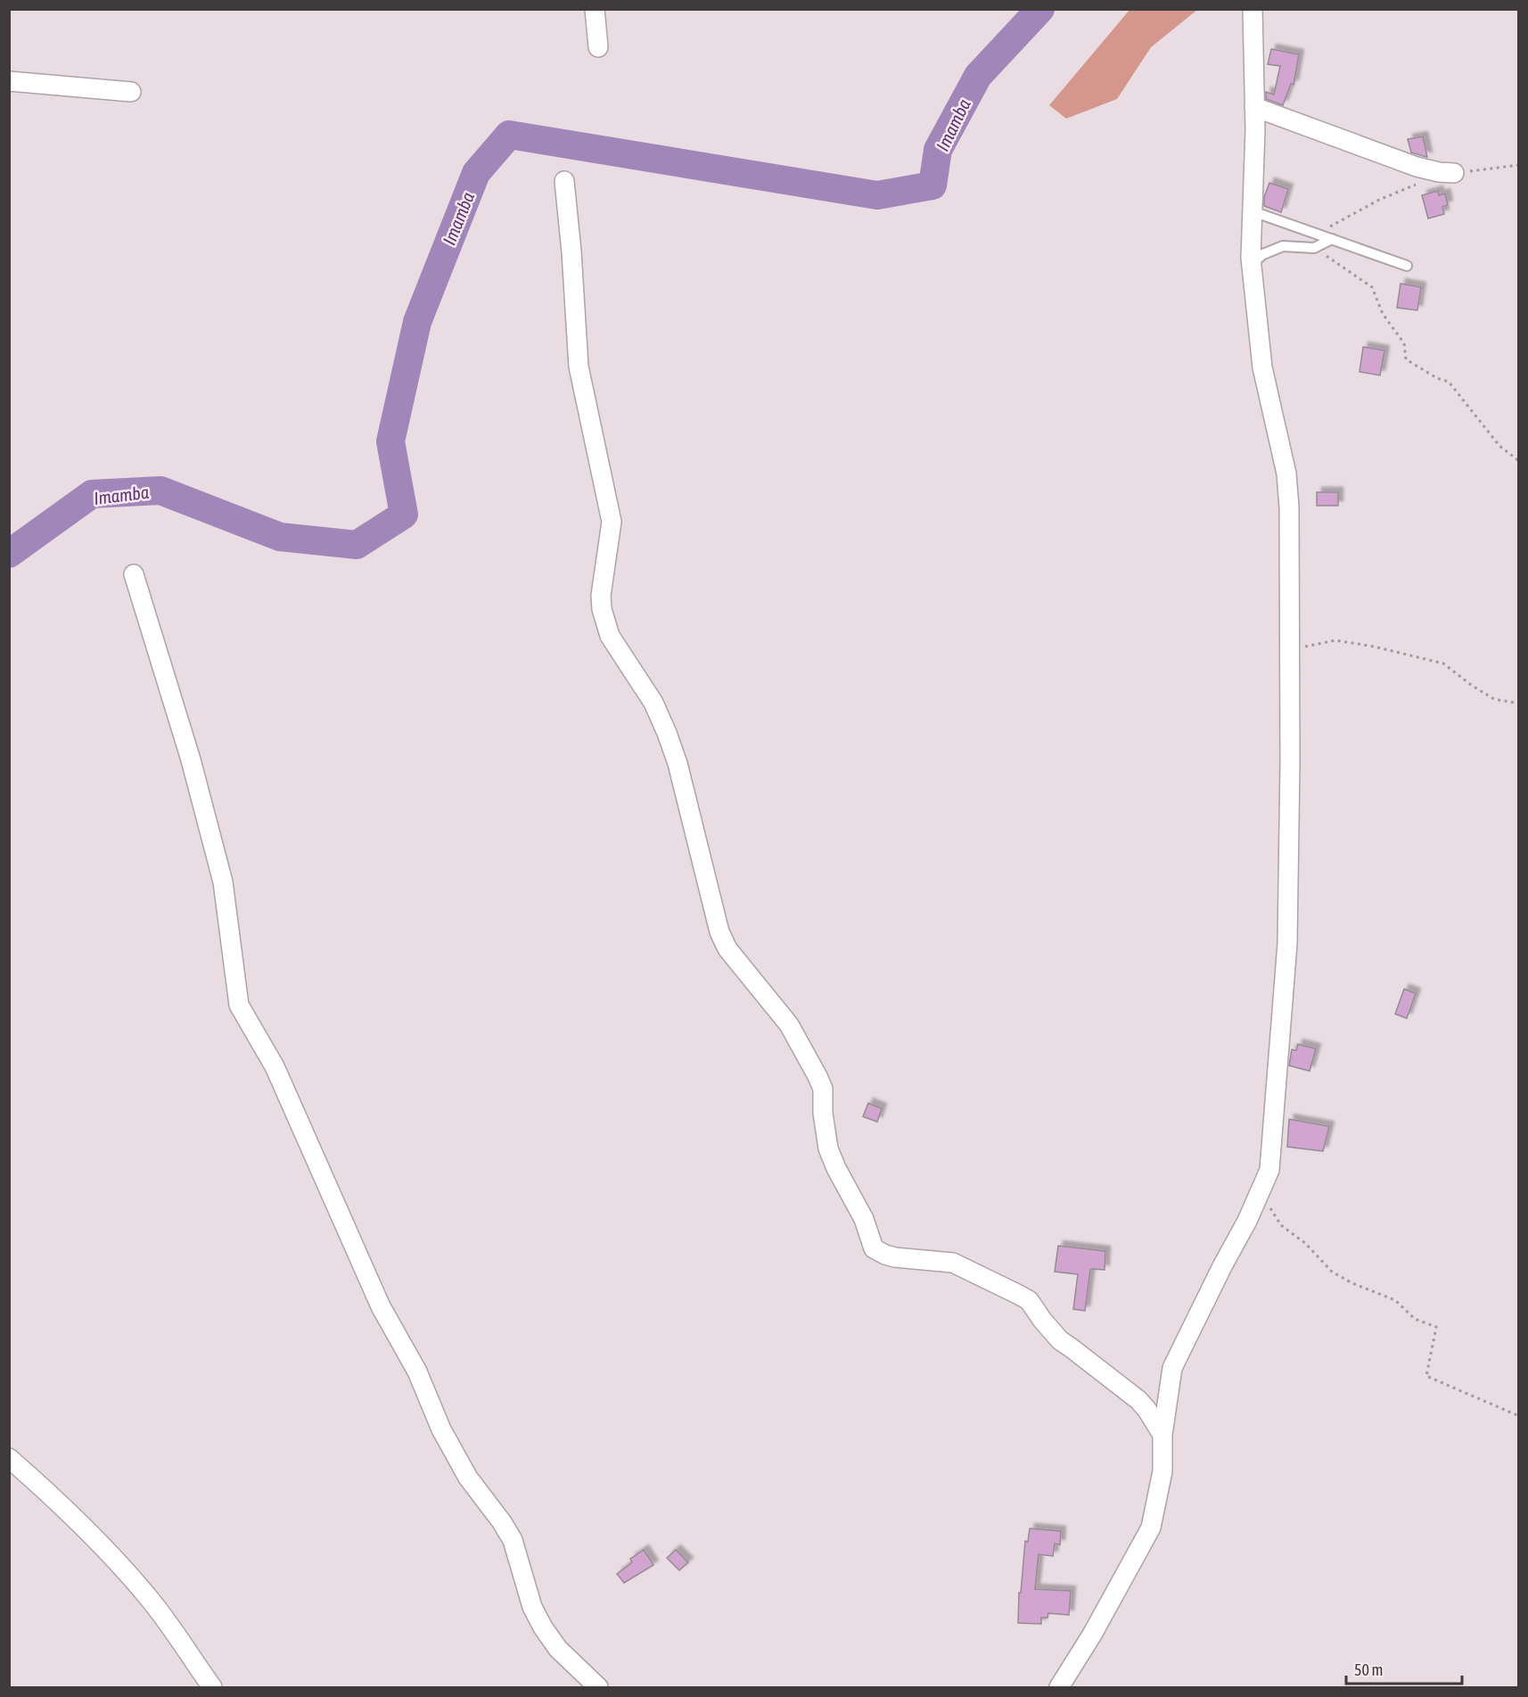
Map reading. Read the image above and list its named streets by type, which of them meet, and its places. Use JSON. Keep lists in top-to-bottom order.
{
  "water": ["Imamba"],
  "scale_bar": "50 m"
}
